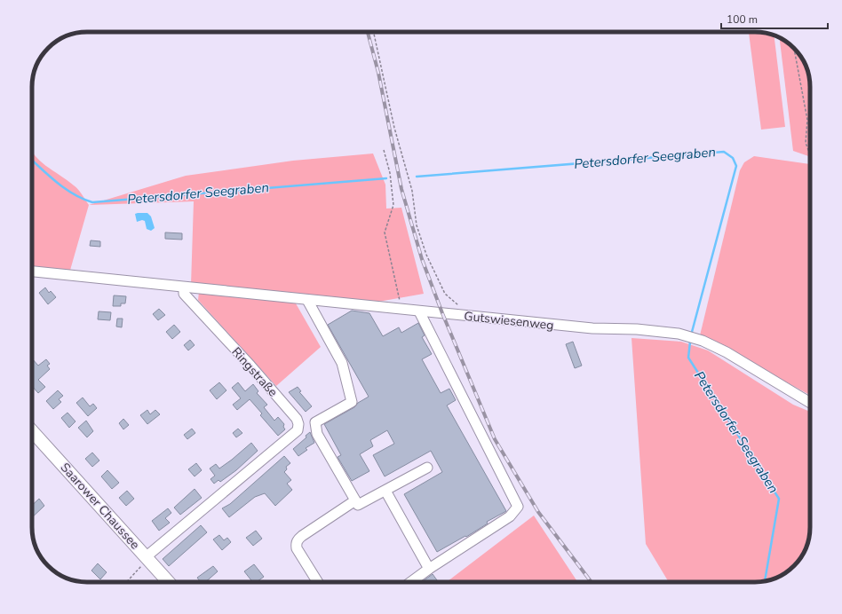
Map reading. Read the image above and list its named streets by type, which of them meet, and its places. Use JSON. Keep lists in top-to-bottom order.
{
  "streets": {
    "main road": ["Saarower Chaussee"],
    "street": ["Gutswiesenweg", "Ringstraße"]
  },
  "crossings": [
    ["Gutswiesenweg", "Ringstraße"],
    ["Ringstraße", "Saarower Chaussee"]
  ],
  "water": ["Petersdorfer Seegraben"],
  "scale_bar": "100 m"
}
